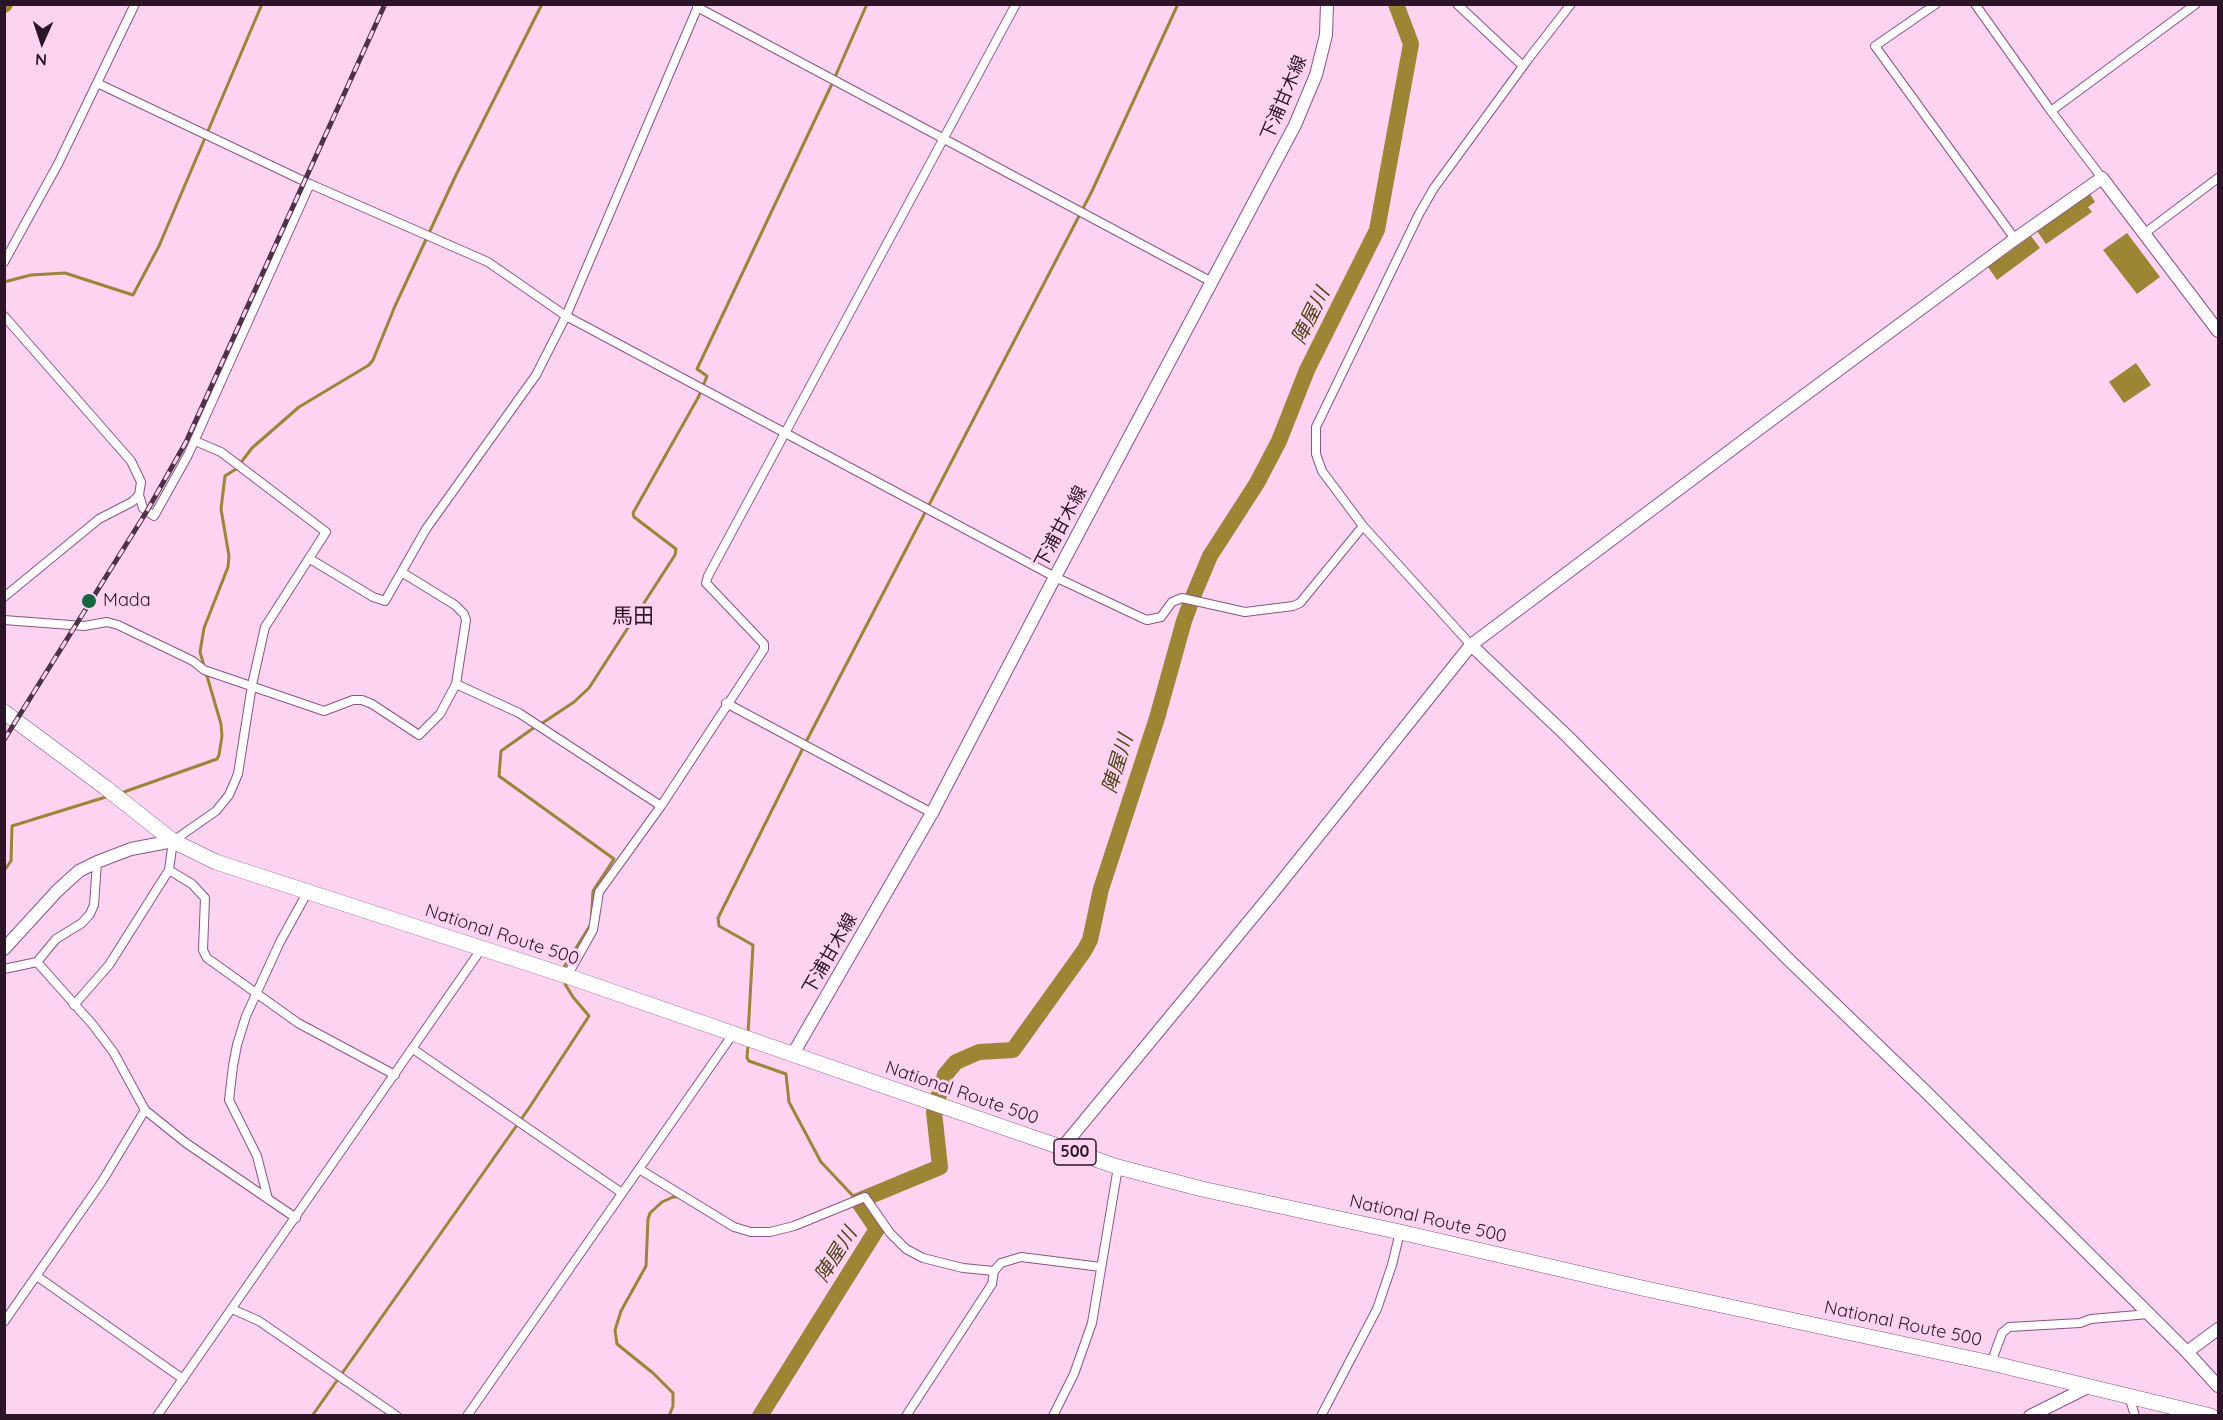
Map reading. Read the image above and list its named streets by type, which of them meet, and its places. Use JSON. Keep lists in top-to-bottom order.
{
  "streets": {
    "highway": ["National Route 500", "500"],
    "street": ["下浦甘木線"]
  },
  "crossings": [
    ["下浦甘木線", "National Route 500"]
  ],
  "districts": ["馬田"],
  "water": ["陣屋川"],
  "places": ["Mada"],
  "north": "bottom"
}
